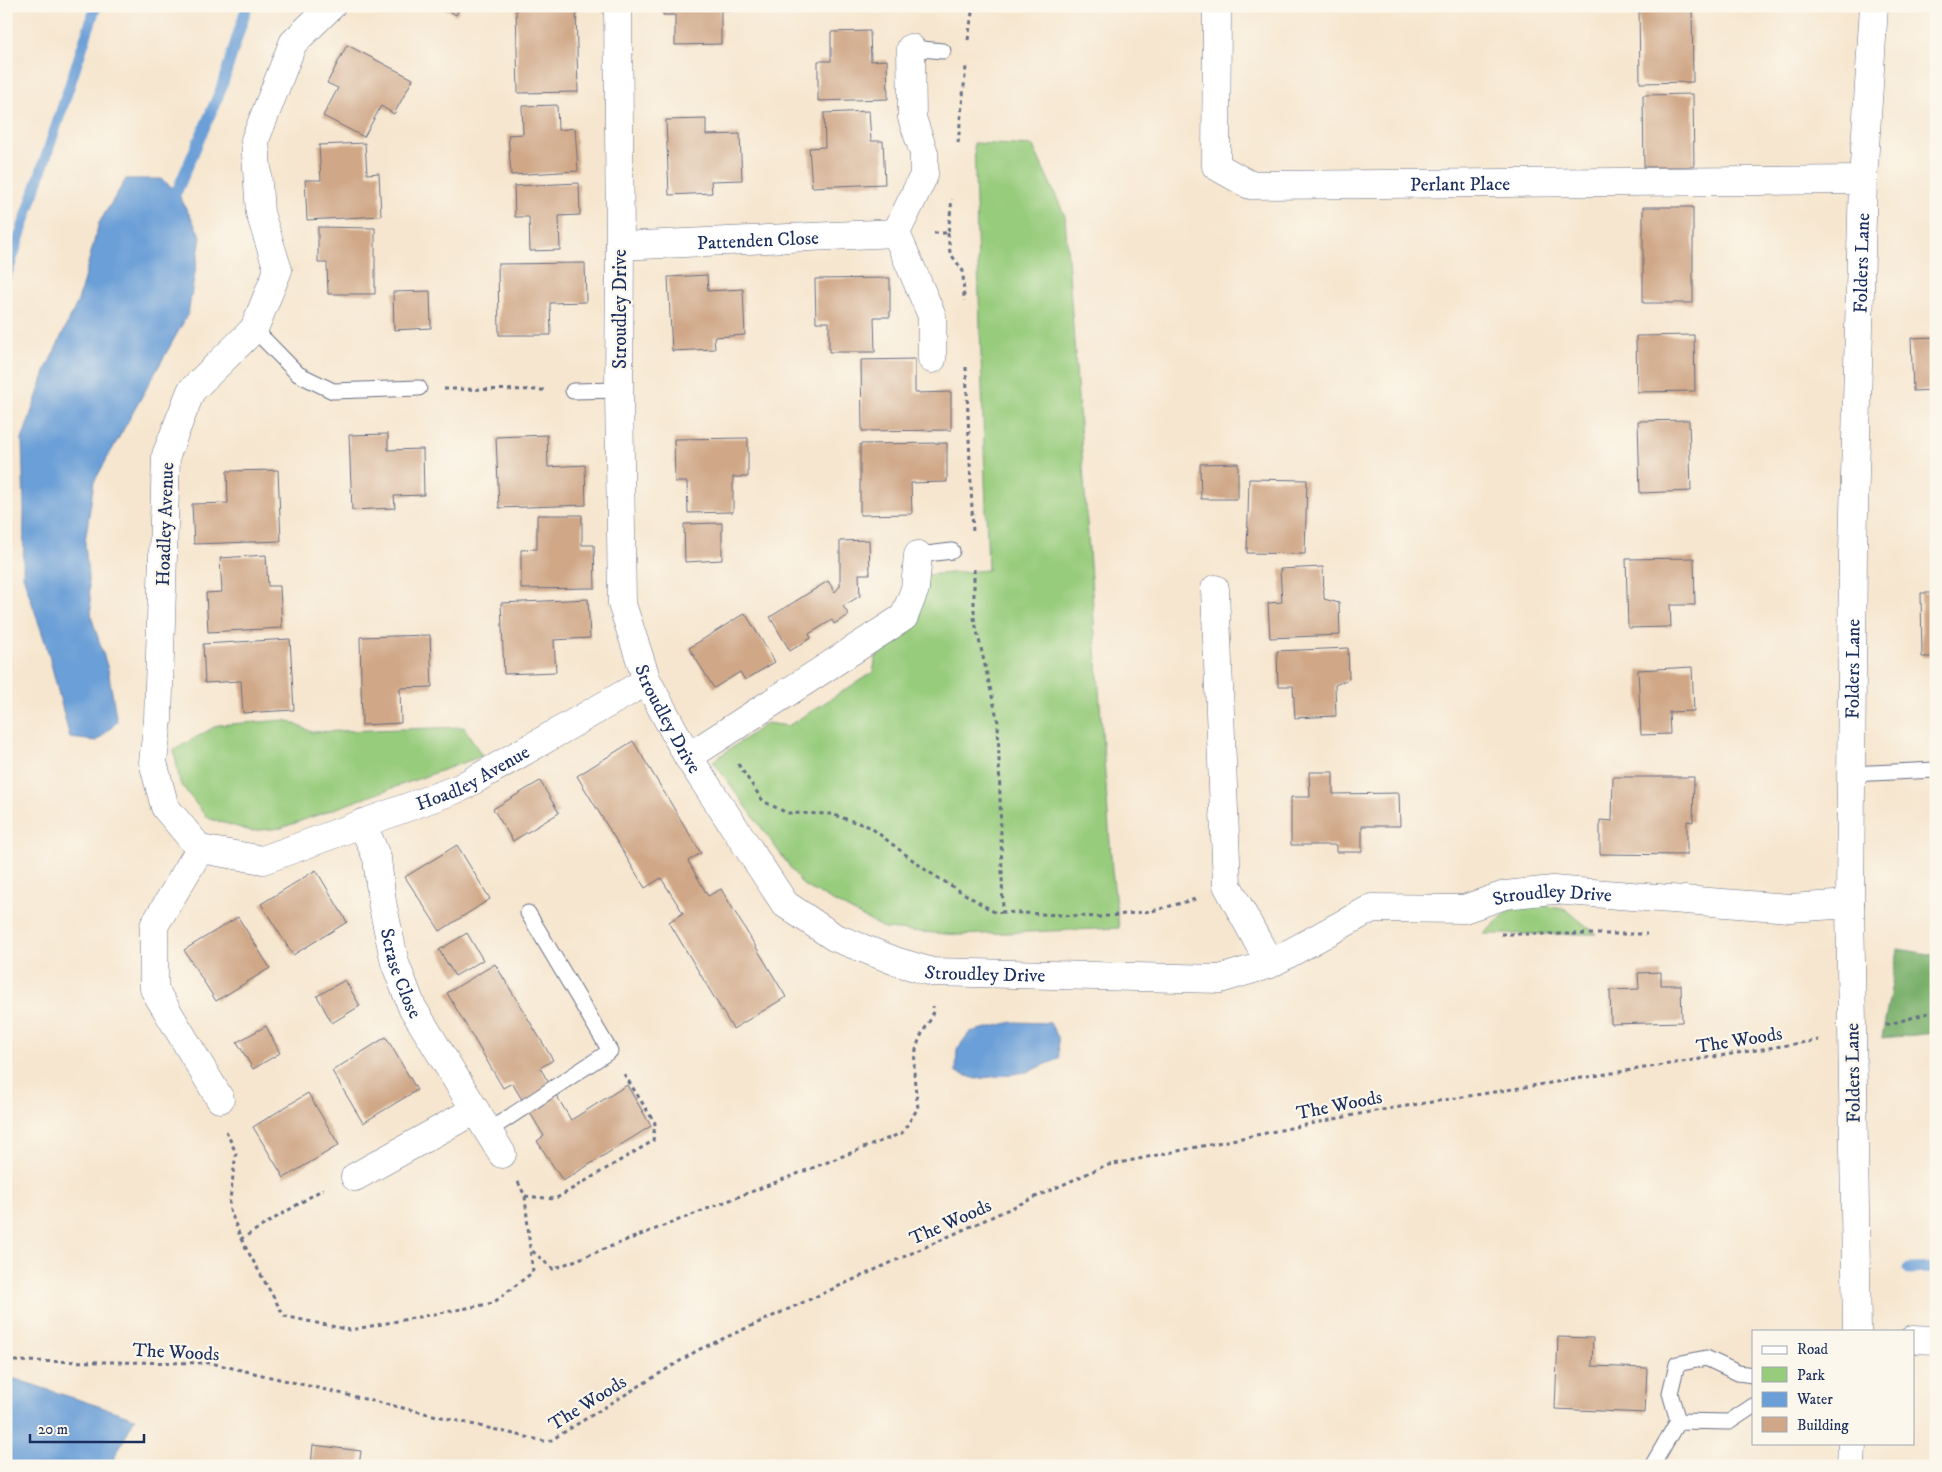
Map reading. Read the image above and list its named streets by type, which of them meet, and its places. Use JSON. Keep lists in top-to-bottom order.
{
  "streets": {
    "street": [
      "Perlant Place",
      "Pattenden Close",
      "Folders Lane",
      "Stroudley Drive",
      "Hoadley Avenue",
      "Scrase Close"
    ],
    "path": ["The Woods"]
  },
  "crossings": [
    ["Perlant Place", "Folders Lane"],
    ["Pattenden Close", "Stroudley Drive"],
    ["Folders Lane", "Stroudley Drive"],
    ["Folders Lane", "The Woods"],
    ["Stroudley Drive", "Hoadley Avenue"],
    ["Hoadley Avenue", "Scrase Close"]
  ],
  "legend": [
    "Road",
    "Park",
    "Water",
    "Building"
  ],
  "scale_bar": "20 m"
}
